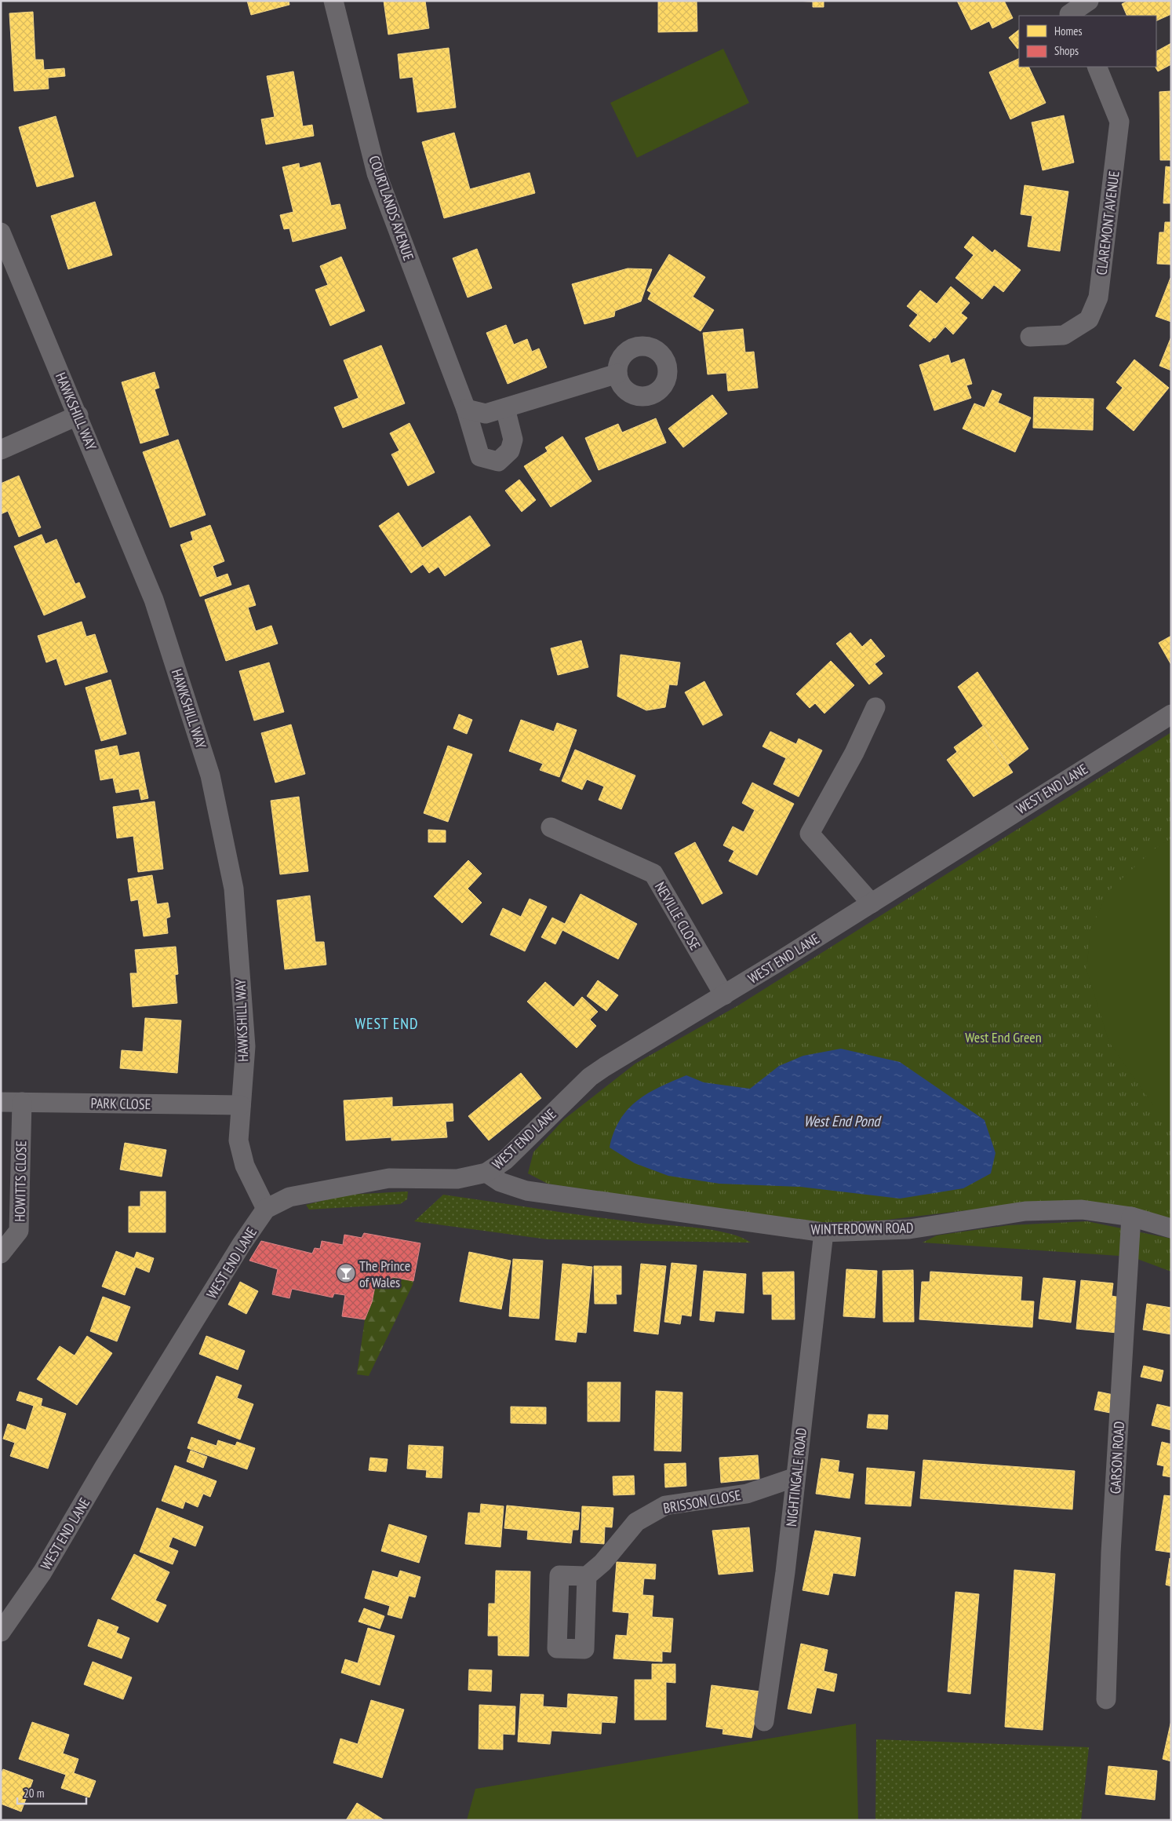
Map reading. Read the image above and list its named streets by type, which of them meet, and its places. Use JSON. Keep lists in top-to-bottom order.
{
  "streets": {
    "street": [
      "COURTLANDS AVENUE",
      "CLAREMONT AVENUE",
      "HAWKSHILL WAY",
      "WEST END LANE",
      "NEVILLE CLOSE",
      "PARK CLOSE",
      "HOWITTS CLOSE",
      "WINTERDOWN ROAD",
      "GARSON ROAD",
      "NIGHTINGALE ROAD",
      "BRISSON CLOSE"
    ]
  },
  "crossings": [
    ["HAWKSHILL WAY", "WEST END LANE"],
    ["HAWKSHILL WAY", "PARK CLOSE"],
    ["WEST END LANE", "NEVILLE CLOSE"],
    ["WEST END LANE", "WINTERDOWN ROAD"],
    ["PARK CLOSE", "HOWITTS CLOSE"],
    ["WINTERDOWN ROAD", "GARSON ROAD"],
    ["WINTERDOWN ROAD", "NIGHTINGALE ROAD"],
    ["NIGHTINGALE ROAD", "BRISSON CLOSE"]
  ],
  "districts": ["WEST END"],
  "water": ["West End Pond"],
  "parks": ["West End Green"],
  "places": {
    "bar": ["The Prince of Wales"]
  },
  "legend": ["Homes", "Shops"],
  "scale_bar": "20 m"
}
